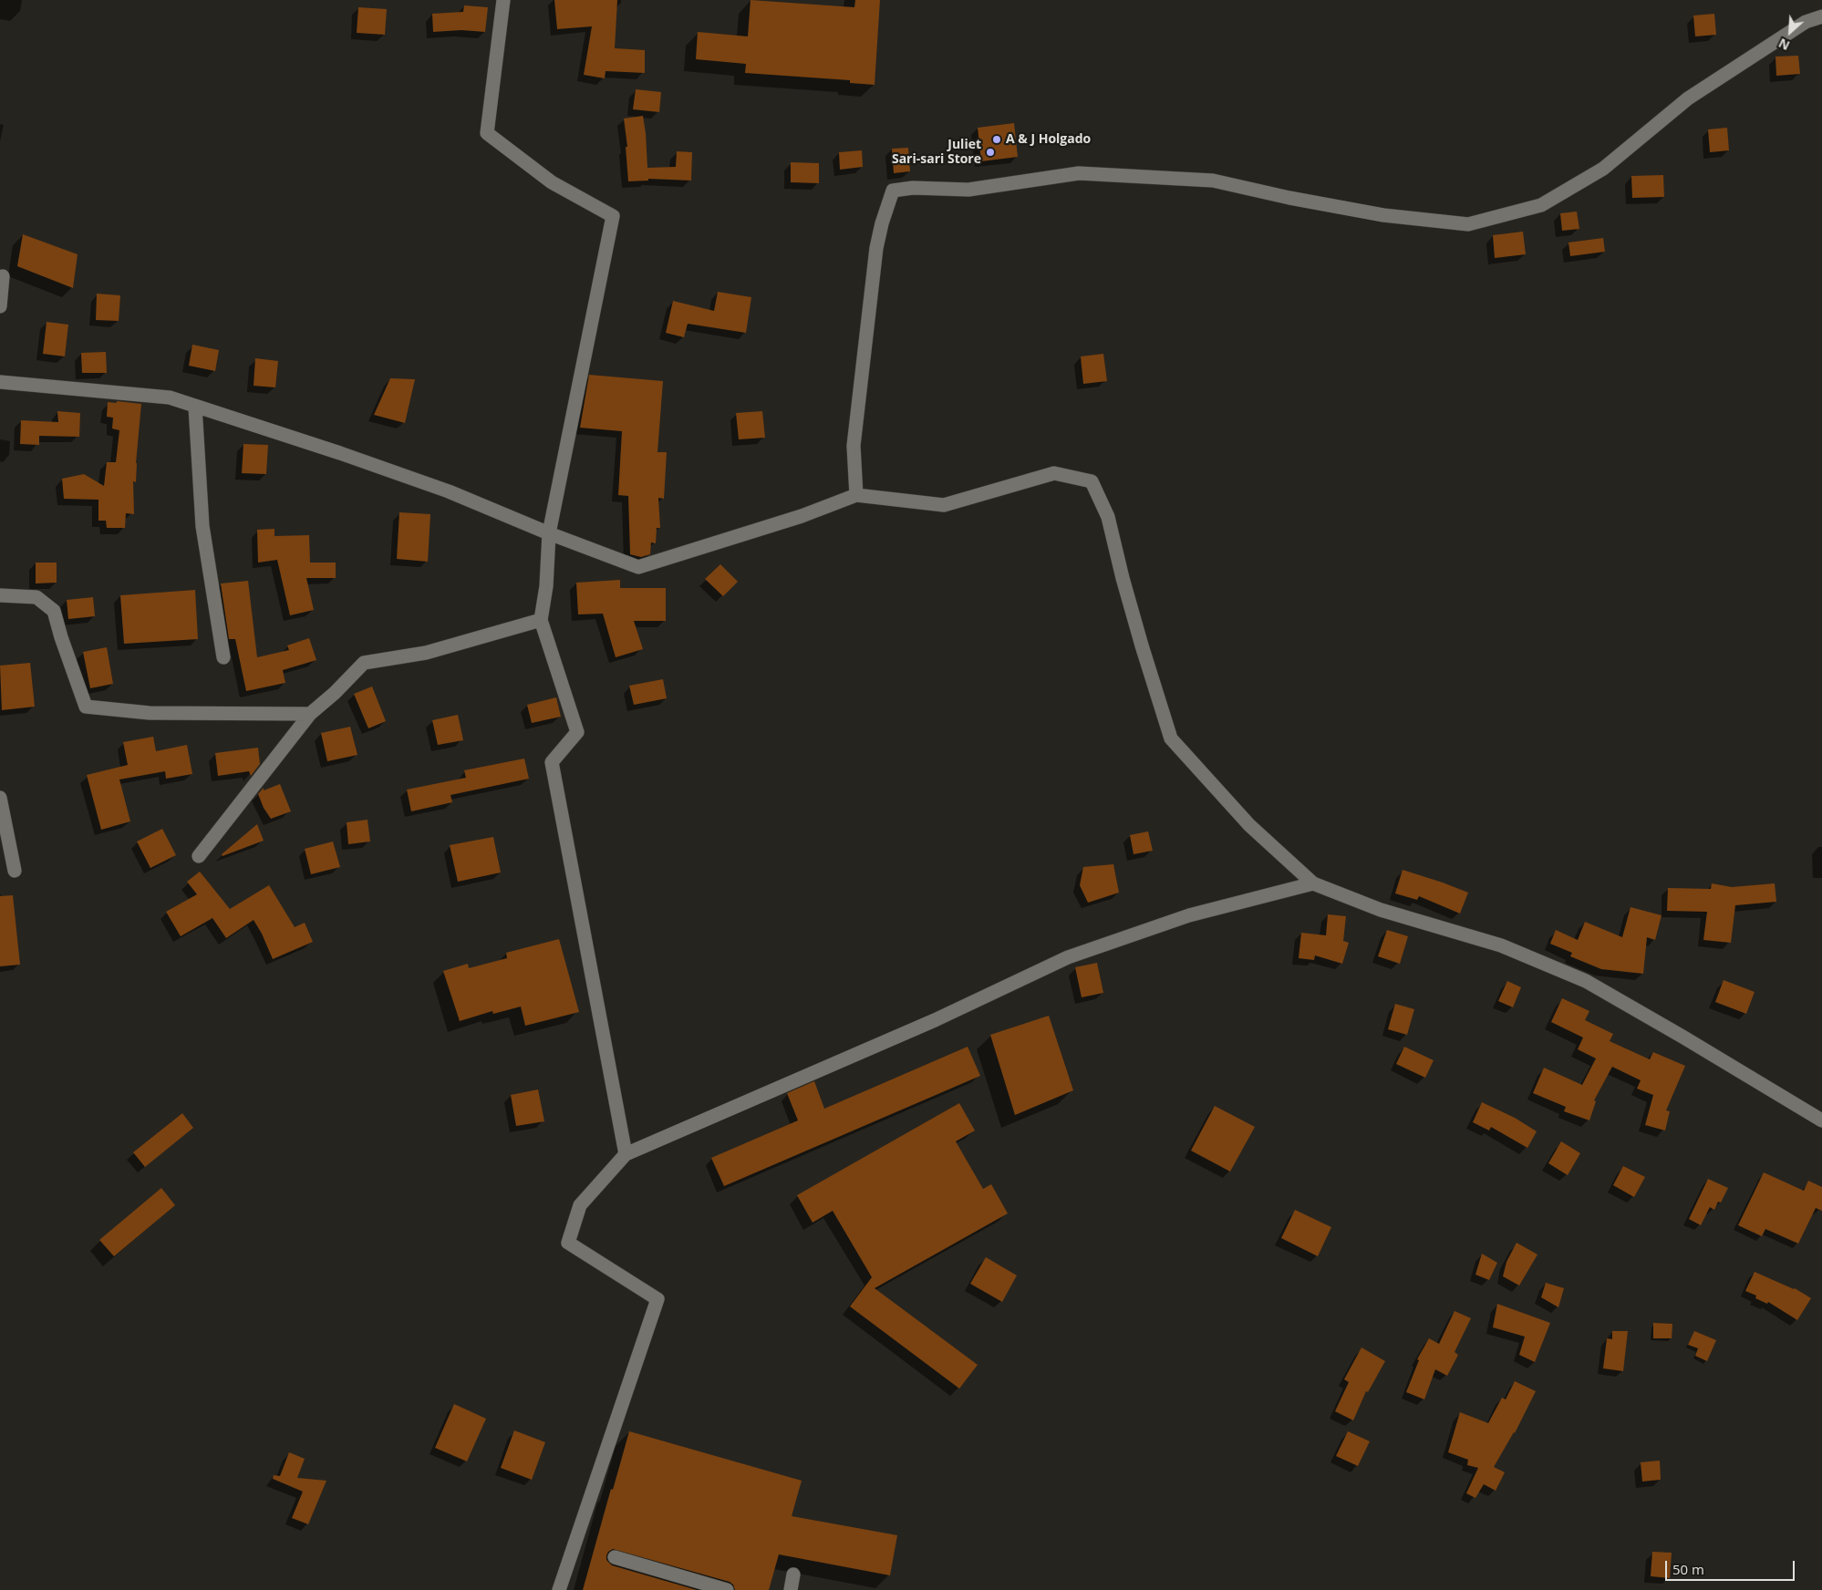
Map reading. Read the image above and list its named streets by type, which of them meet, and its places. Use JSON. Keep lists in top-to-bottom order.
{
  "places": ["A & J Holgado", "Juliet Sari-sari Store"],
  "scale_bar": "50 m",
  "north": "bottom left"
}
